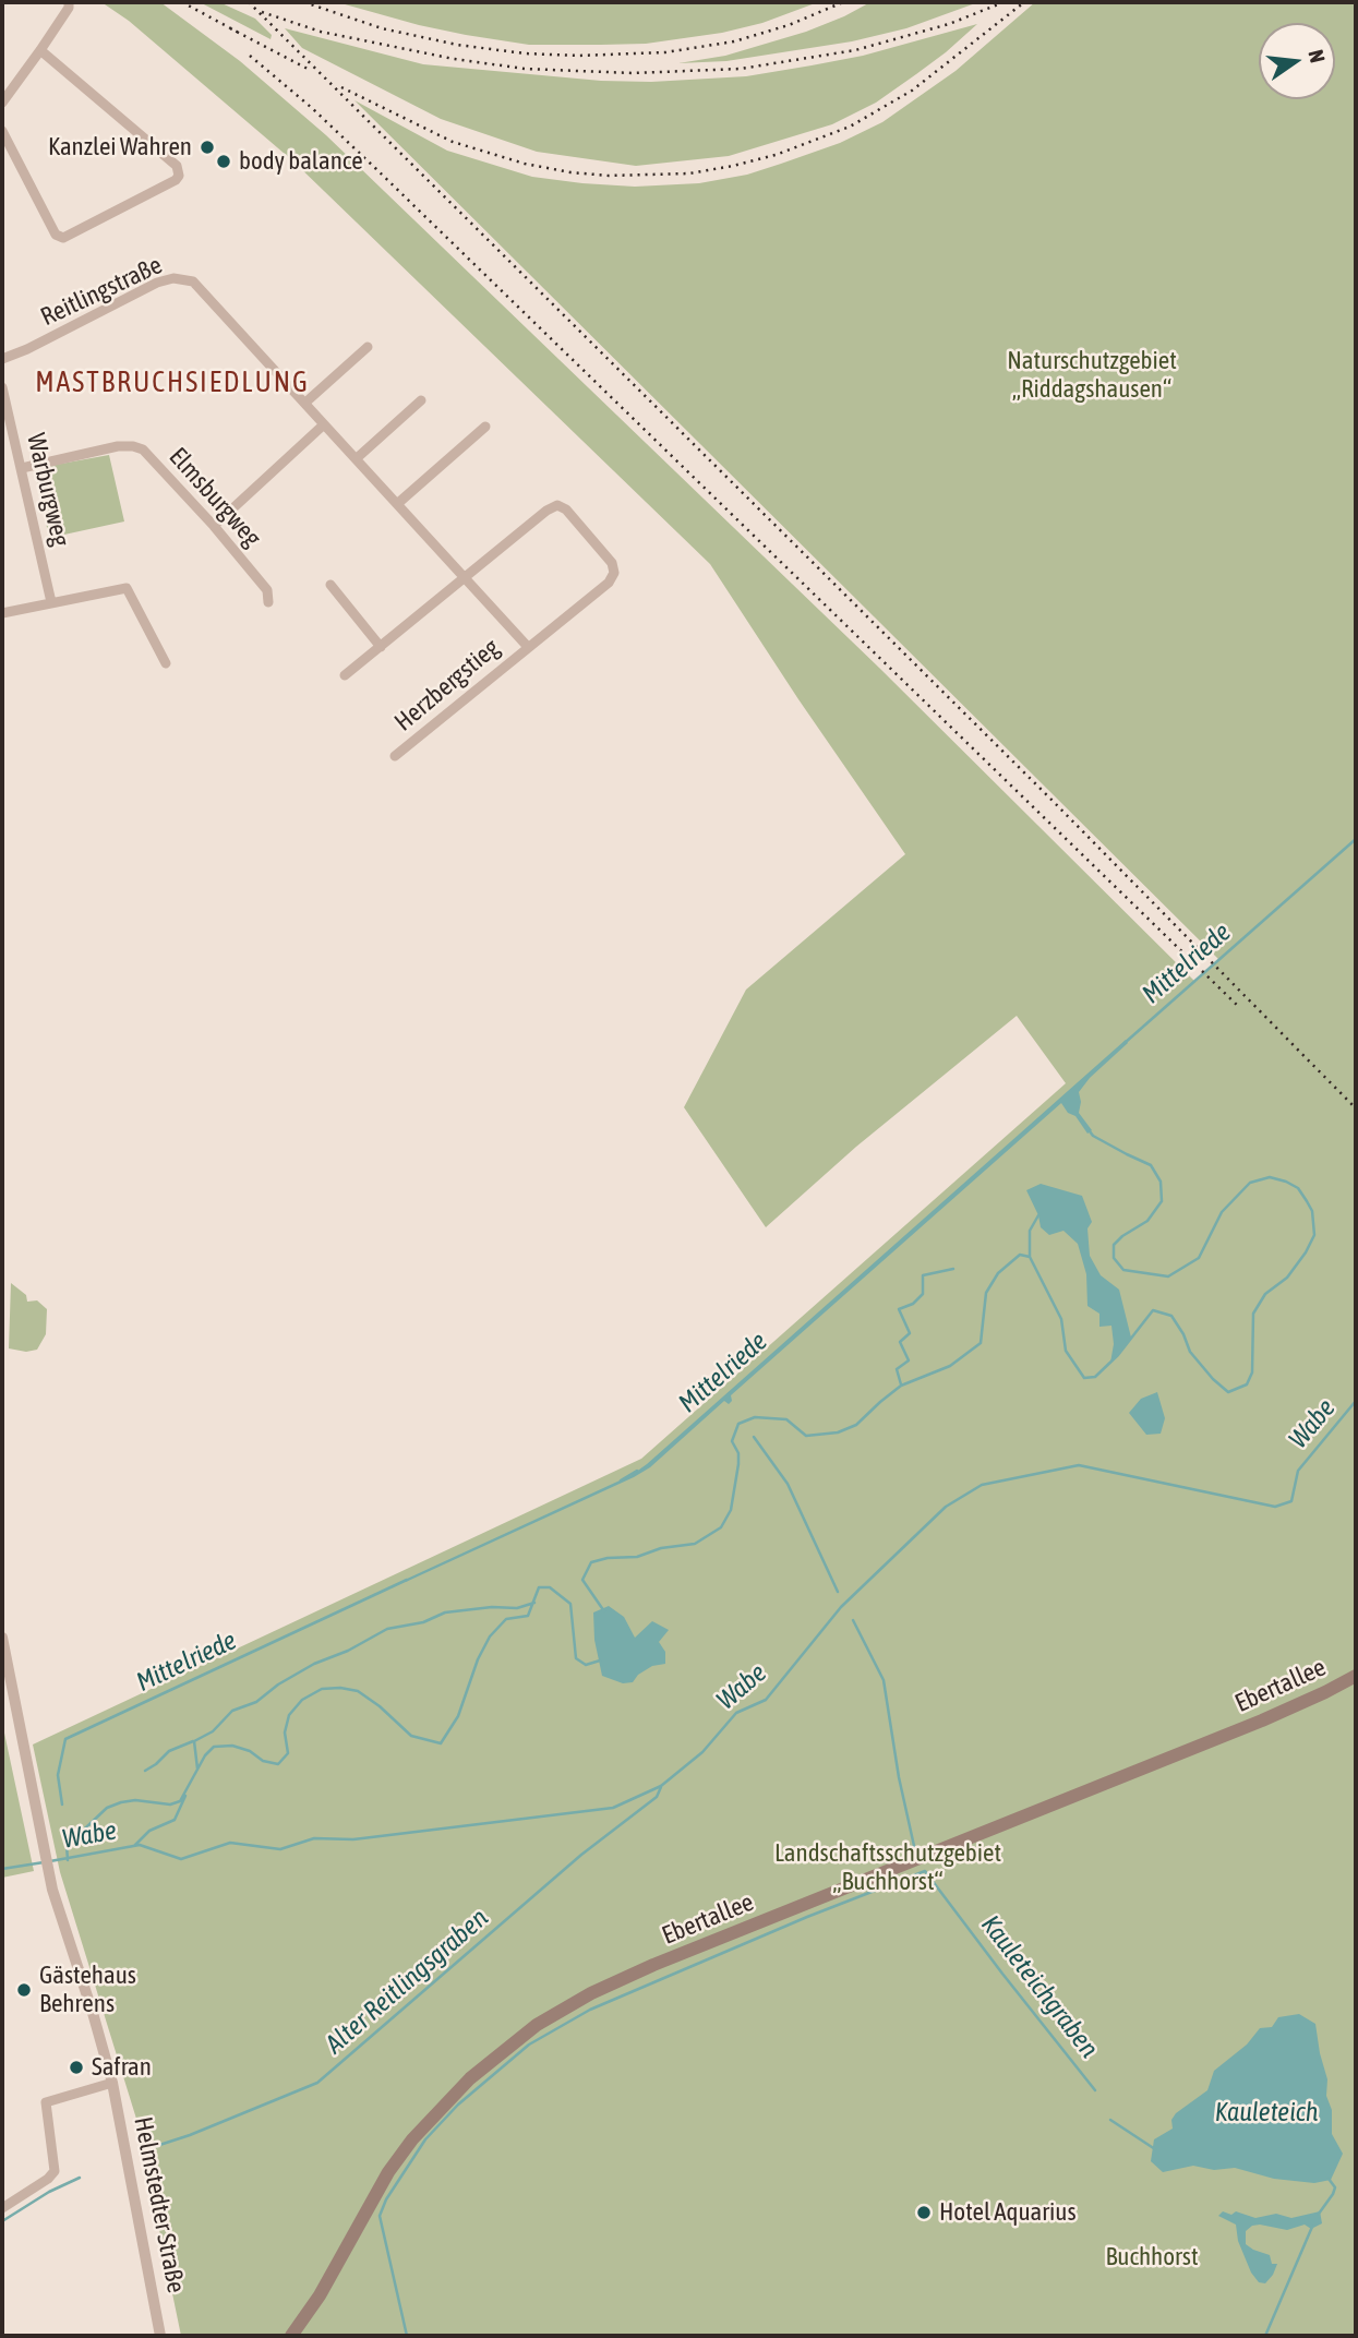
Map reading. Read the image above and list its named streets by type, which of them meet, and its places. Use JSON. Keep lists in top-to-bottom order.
{
  "streets": {
    "main road": ["Ebertallee"],
    "street": [
      "Reitlingstraße",
      "Warburgweg",
      "Elmsburgweg",
      "Herzbergstieg",
      "Helmstedter Straße"
    ]
  },
  "crossings": [
    ["Reitlingstraße", "Herzbergstieg"],
    ["Warburgweg", "Elmsburgweg"]
  ],
  "districts": ["MASTBRUCHSIEDLUNG"],
  "water": [
    "Mittelriede",
    "Wabe",
    "Alter Reitlingsgraben",
    "Kauleteichgraben",
    "Kauleteich"
  ],
  "parks": ["Naturschutzgebiet „Riddagshausen“", "Landschaftsschutzgebiet „Buchhorst“", "Buchhorst"],
  "places": [
    "Kanzlei Wahren",
    "body balance",
    "Gästehaus Behrens",
    "Safran",
    "Hotel Aquarius"
  ],
  "north": "right"
}
